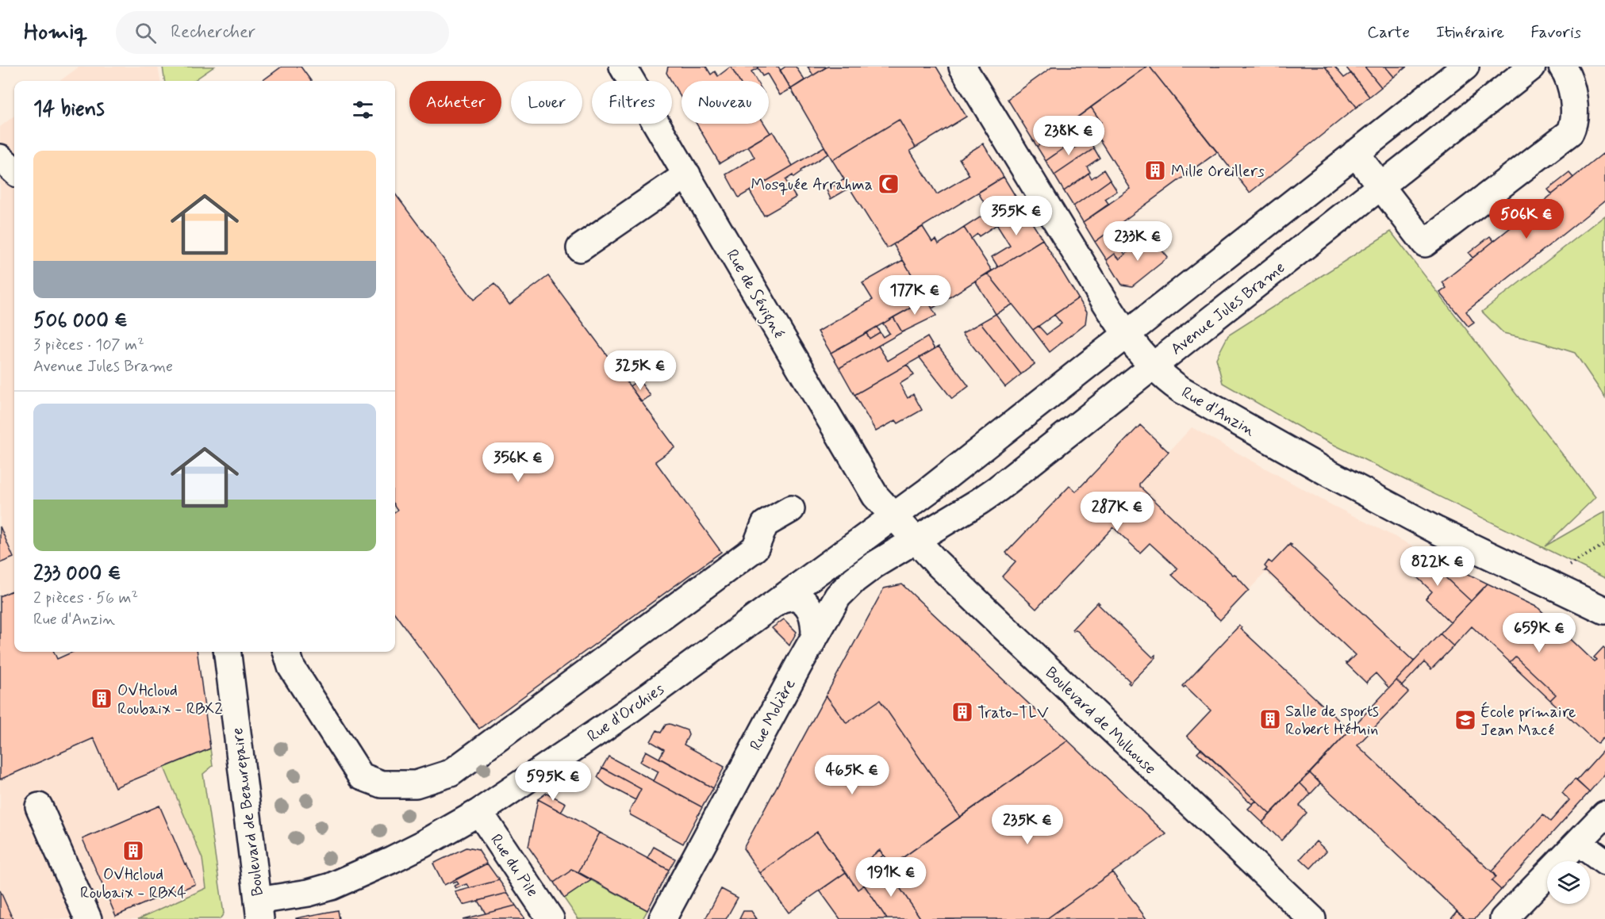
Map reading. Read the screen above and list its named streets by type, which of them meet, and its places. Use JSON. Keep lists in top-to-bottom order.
{
  "streets": {
    "street": [
      "Rue de Sévigné",
      "Avenue Jules Brame",
      "Rue d'Anzin",
      "Rue d'Orchies",
      "Rue Molière",
      "Boulevard de Mulhouse",
      "Boulevard de Beaurepaire",
      "Rue du Pile"
    ]
  },
  "crossings": [
    ["Rue de Sévigné", "Rue d'Orchies"],
    ["Rue de Sévigné", "Boulevard de Mulhouse"],
    ["Avenue Jules Brame", "Rue d'Anzin"],
    ["Avenue Jules Brame", "Rue Molière"],
    ["Avenue Jules Brame", "Boulevard de Mulhouse"],
    ["Rue d'Orchies", "Boulevard de Mulhouse"],
    ["Rue d'Orchies", "Boulevard de Beaurepaire"],
    ["Rue d'Orchies", "Rue du Pile"],
    ["Rue Molière", "Boulevard de Mulhouse"]
  ],
  "places": {
    "building": [
      "Mille Oreillers",
      "OVHcloud Roubaix - RBX2",
      "Trato-TLV",
      "Salle de sports Robert Hétuin",
      "OVHcloud Roubaix - RBX4"
    ],
    "mosque": ["Mosquée Arrahma"],
    "school or university": ["École primaire Jean Macé"]
  },
  "page": {
    "header": "Homiq",
    "search": "Rechercher",
    "nav": ["Carte", "Itinéraire", "Favoris"],
    "chip": [
      "Acheter",
      "Louer",
      "Filtres",
      "Nouveau"
    ],
    "heading": "14 biens",
    "price": [
      "238K €",
      "355K €",
      "506K €",
      "233K €",
      "177K €",
      "325K €",
      "356K €",
      "287K €",
      "822K €",
      "659K €",
      "465K €",
      "595K €",
      "235K €",
      "191K €"
    ],
    "list": [
      {
        "name": "506 000 €",
        "note": "3 pièces · 107 m² · Avenue Jules Brame"
      },
      {
        "name": "233 000 €",
        "note": "2 pièces · 56 m² · Rue d'Anzin"
      }
    ]
  }
}
